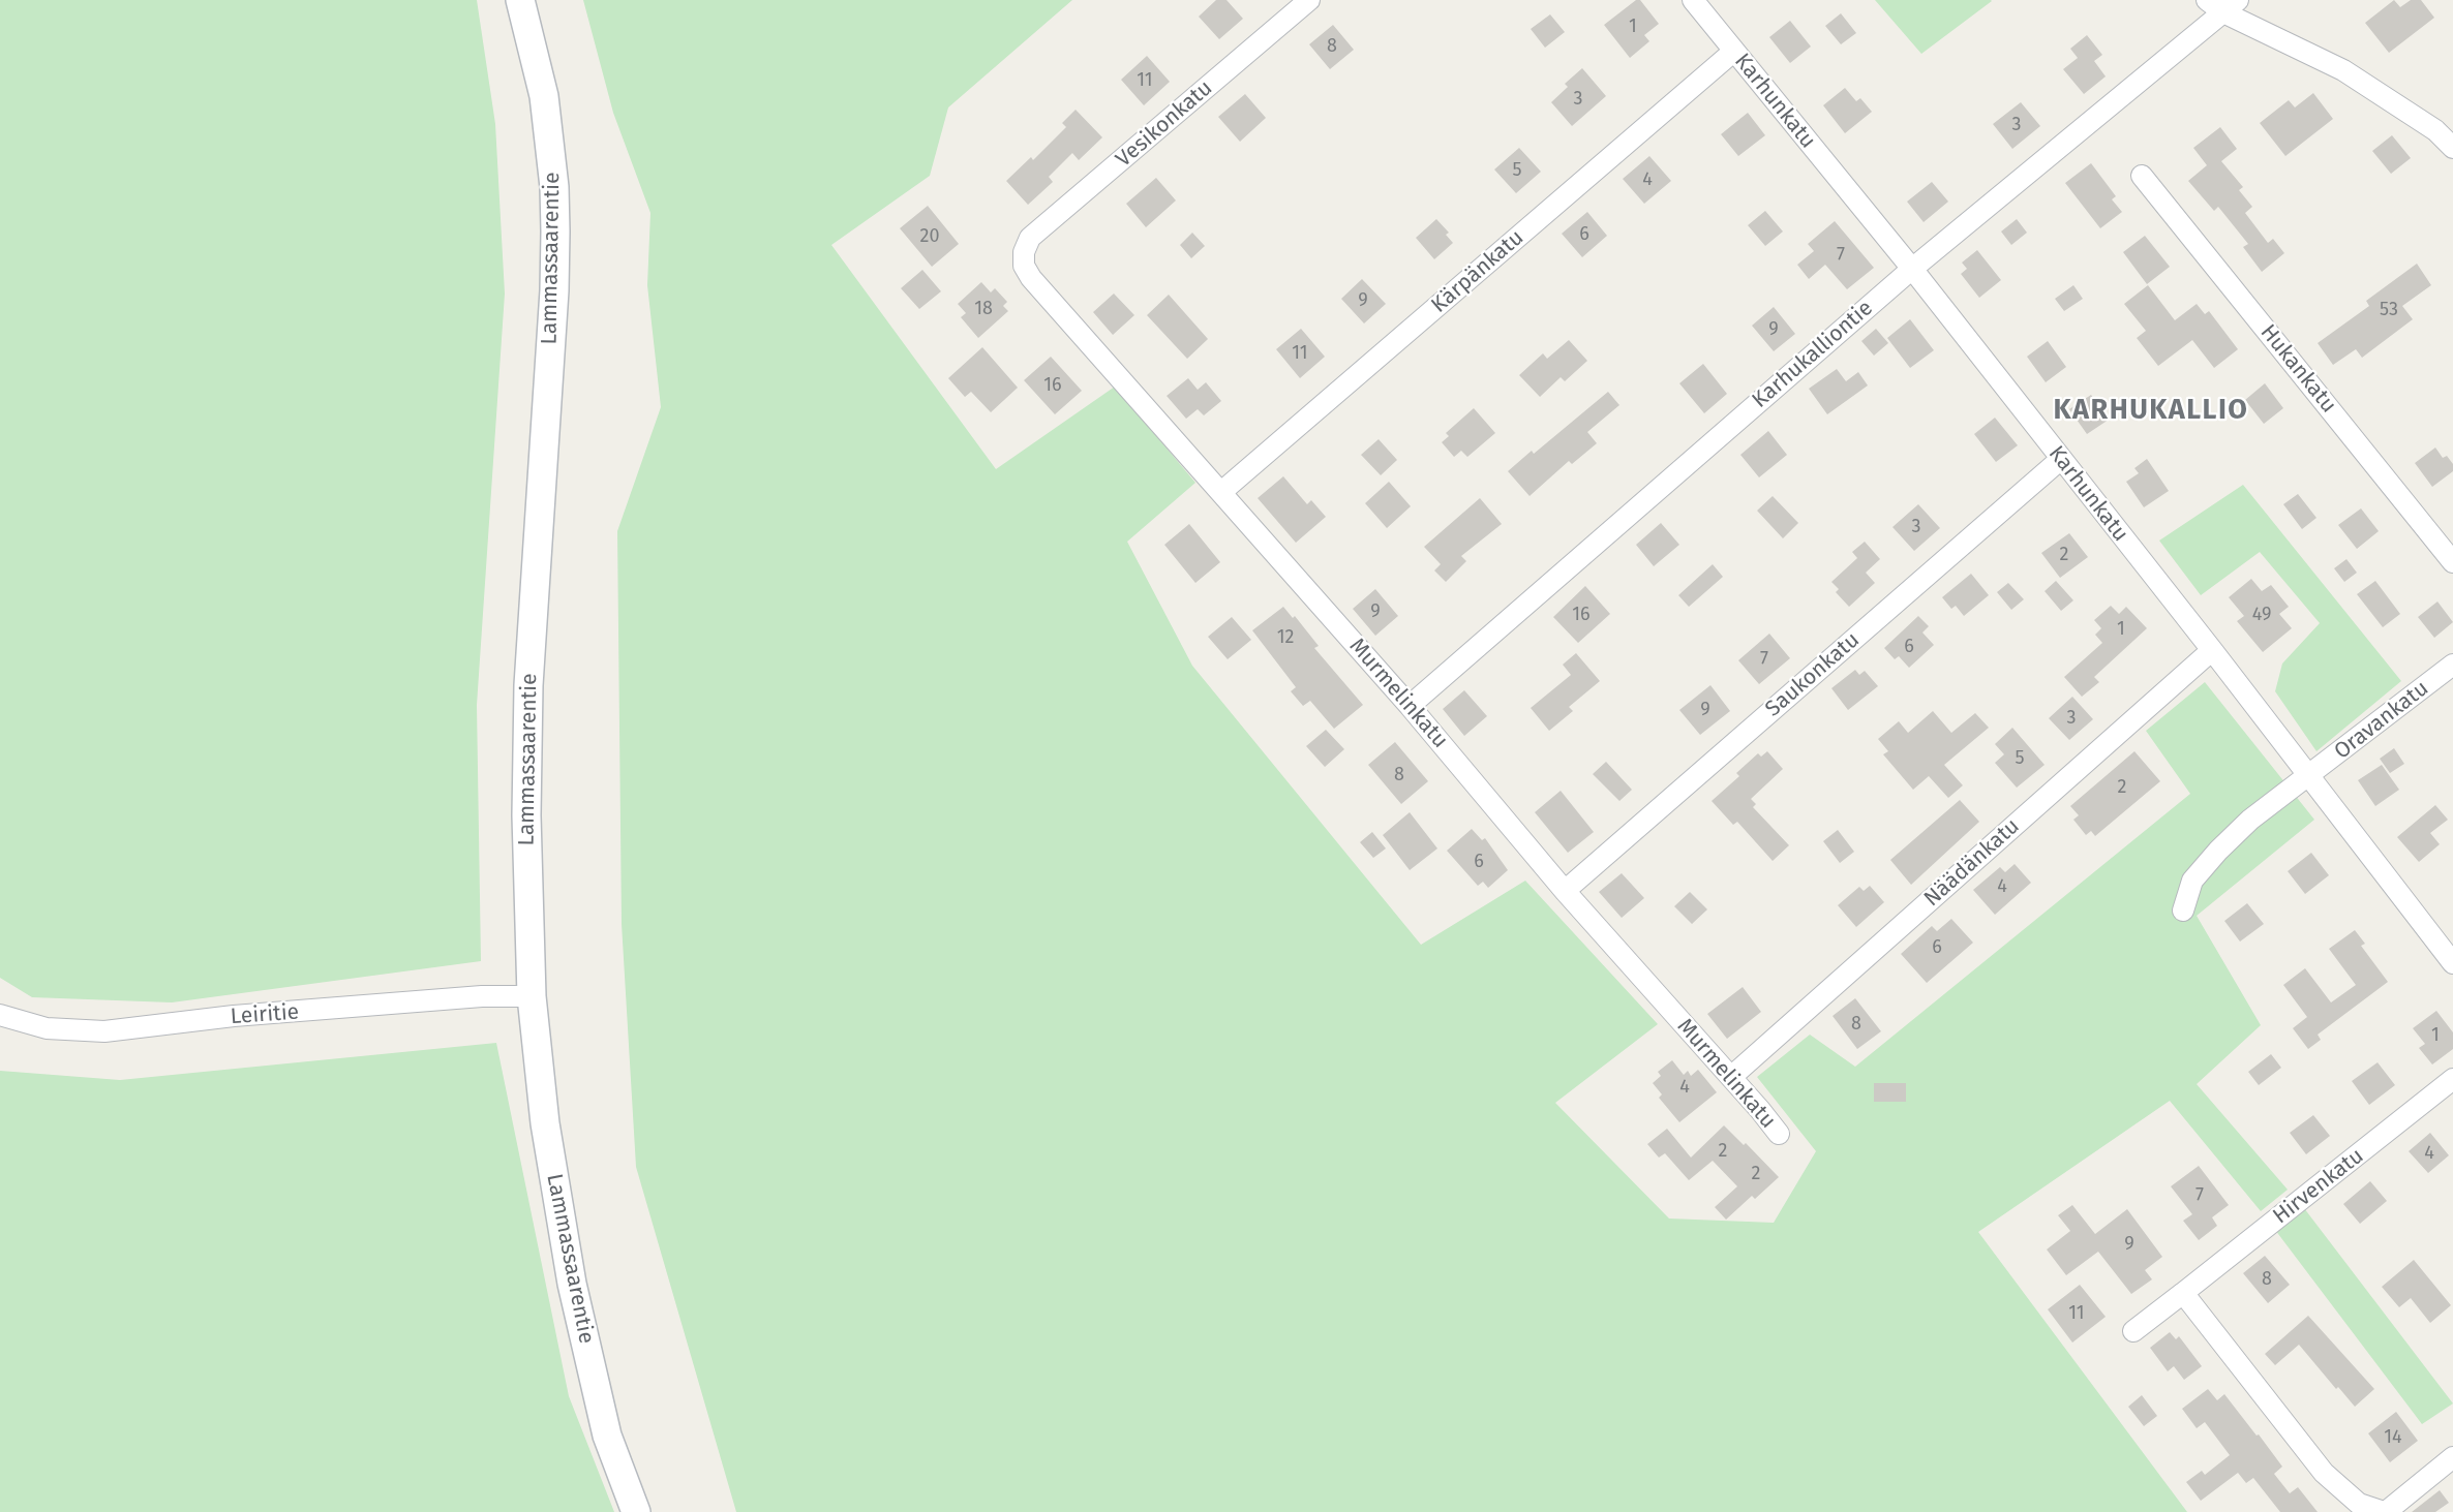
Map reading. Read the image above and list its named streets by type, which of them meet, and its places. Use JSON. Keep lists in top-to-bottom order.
{
  "streets": {
    "street": [
      "Karhunkatu",
      "Vesikonkatu",
      "Lammassaarentie",
      "Kärpänkatu",
      "Karhukalliontie",
      "Hukankatu",
      "Saukonkatu",
      "Murmelinkatu",
      "Oravankatu",
      "Näädänkatu",
      "Leiritie",
      "Hirvenkatu"
    ]
  },
  "crossings": [
    ["Karhunkatu", "Kärpänkatu"],
    ["Karhunkatu", "Karhukalliontie"],
    ["Karhunkatu", "Saukonkatu"],
    ["Karhunkatu", "Oravankatu"],
    ["Karhunkatu", "Näädänkatu"],
    ["Vesikonkatu", "Murmelinkatu"],
    ["Lammassaarentie", "Leiritie"],
    ["Kärpänkatu", "Murmelinkatu"],
    ["Karhukalliontie", "Murmelinkatu"],
    ["Saukonkatu", "Murmelinkatu"],
    ["Murmelinkatu", "Näädänkatu"]
  ],
  "districts": ["KARHUKALLIO"],
  "house_numbers": [
    "1",
    "8",
    "11",
    "3",
    "3",
    "5",
    "4",
    "6",
    "20",
    "7",
    "9",
    "18",
    "53",
    "9",
    "11",
    "16",
    "3",
    "2",
    "9",
    "16",
    "49",
    "1",
    "12",
    "6",
    "7",
    "9",
    "3",
    "5",
    "8",
    "2",
    "6",
    "4",
    "6",
    "8",
    "1",
    "4",
    "2",
    "4",
    "2",
    "7",
    "9",
    "8",
    "11",
    "14"
  ]
}
